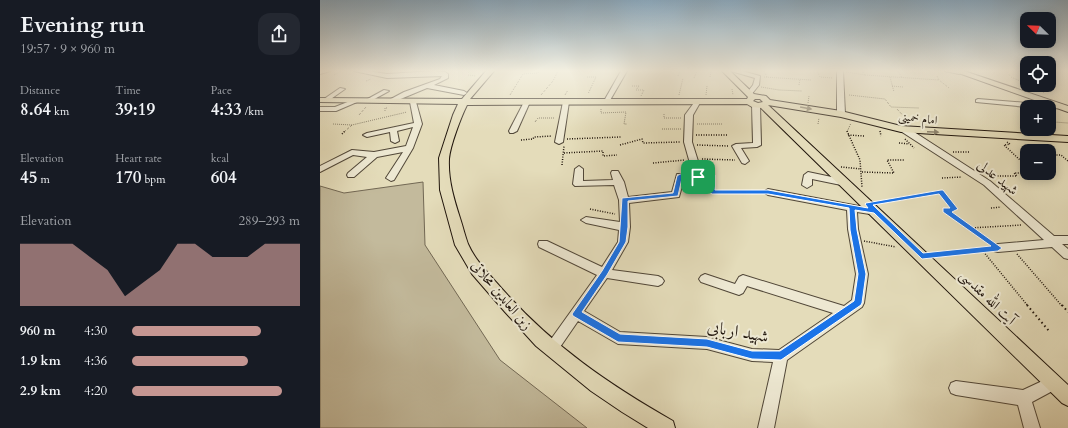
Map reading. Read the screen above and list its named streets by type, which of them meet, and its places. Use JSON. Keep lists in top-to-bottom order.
{
  "streets": {
    "main road": ["امام خمینی", "زین العابدین محلاتی", "آیت الله مقدسی"],
    "street": ["شهید عدلی", "شهید اربابی"]
  },
  "crossings": [
    ["امام خمینی", "شهید عدلی"],
    ["امام خمینی", "زین العابدین محلاتی"],
    ["امام خمینی", "آیت الله مقدسی"],
    ["آیت الله مقدسی", "شهید اربابی"]
  ],
  "north": "top left",
  "page": {
    "heading": ["Evening run", "19:57 · 9 × 960 m"],
    "map_buttons": ["+", "−"],
    "stats": [
      ["Distance", "8.64 km"],
      ["Time", "39:19"],
      ["Pace", "4:33 /km"],
      ["Elevation", "45 m"],
      ["Heart rate", "170 bpm"],
      ["kcal", "604"]
    ],
    "chart": ["Elevation", "289–293 m"],
    "list": [
      {
        "name": "960 m",
        "note": "4:30"
      },
      {
        "name": "1.9 km",
        "note": "4:36"
      },
      {
        "name": "2.9 km",
        "note": "4:20"
      }
    ]
  }
}
